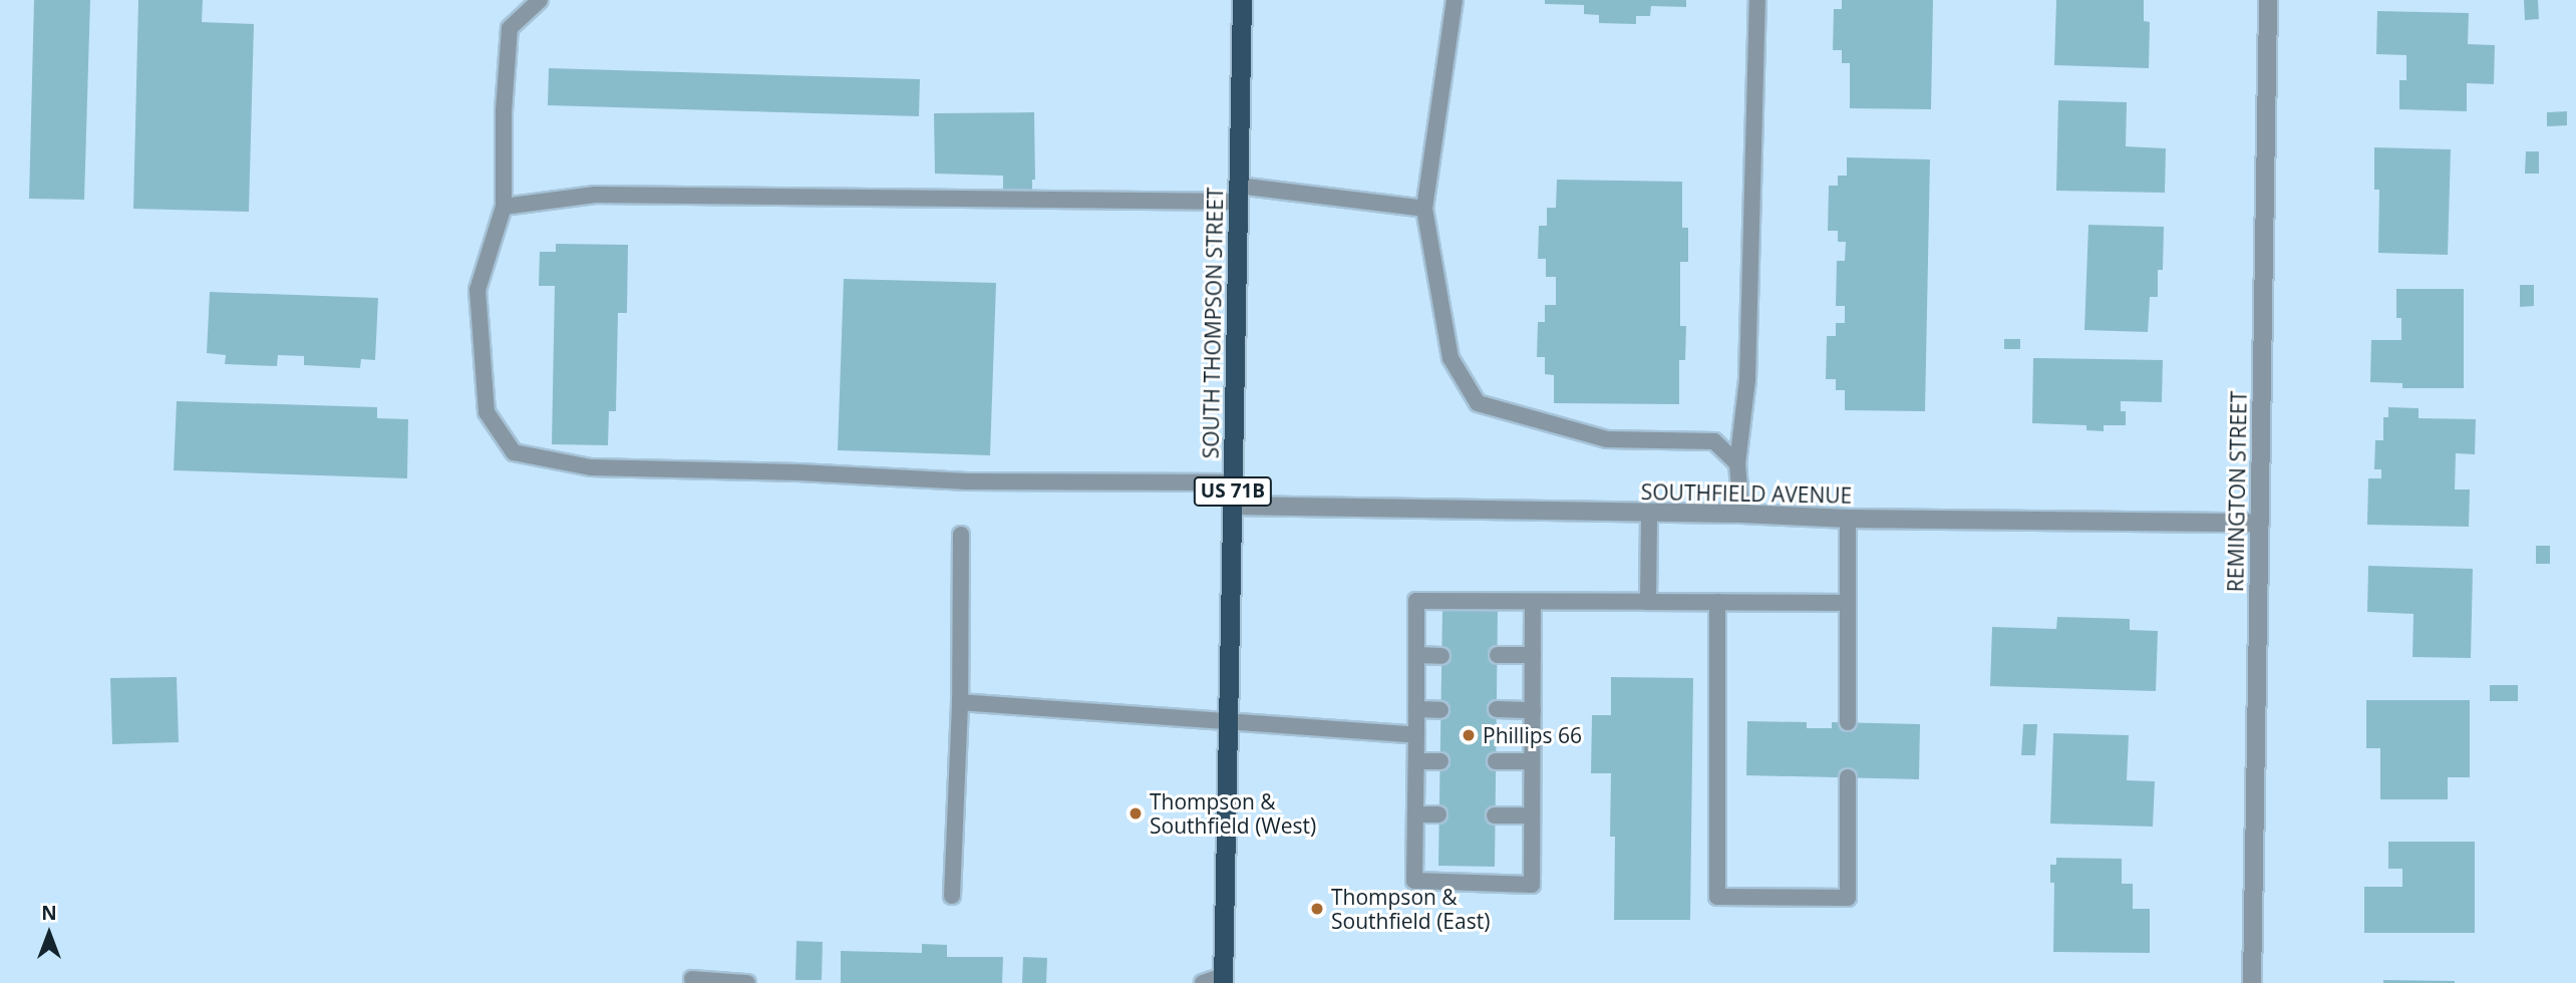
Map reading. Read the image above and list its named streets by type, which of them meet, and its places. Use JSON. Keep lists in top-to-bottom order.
{
  "streets": {
    "highway": ["SOUTH THOMPSON STREET", "US 71B"],
    "street": ["REMINGTON STREET", "SOUTHFIELD AVENUE"]
  },
  "crossings": [
    ["SOUTH THOMPSON STREET", "SOUTHFIELD AVENUE"],
    ["REMINGTON STREET", "SOUTHFIELD AVENUE"]
  ],
  "places": ["Phillips 66", "Thompson & Southfield (West)", "Thompson & Southfield (East)"],
  "north": "top"
}
